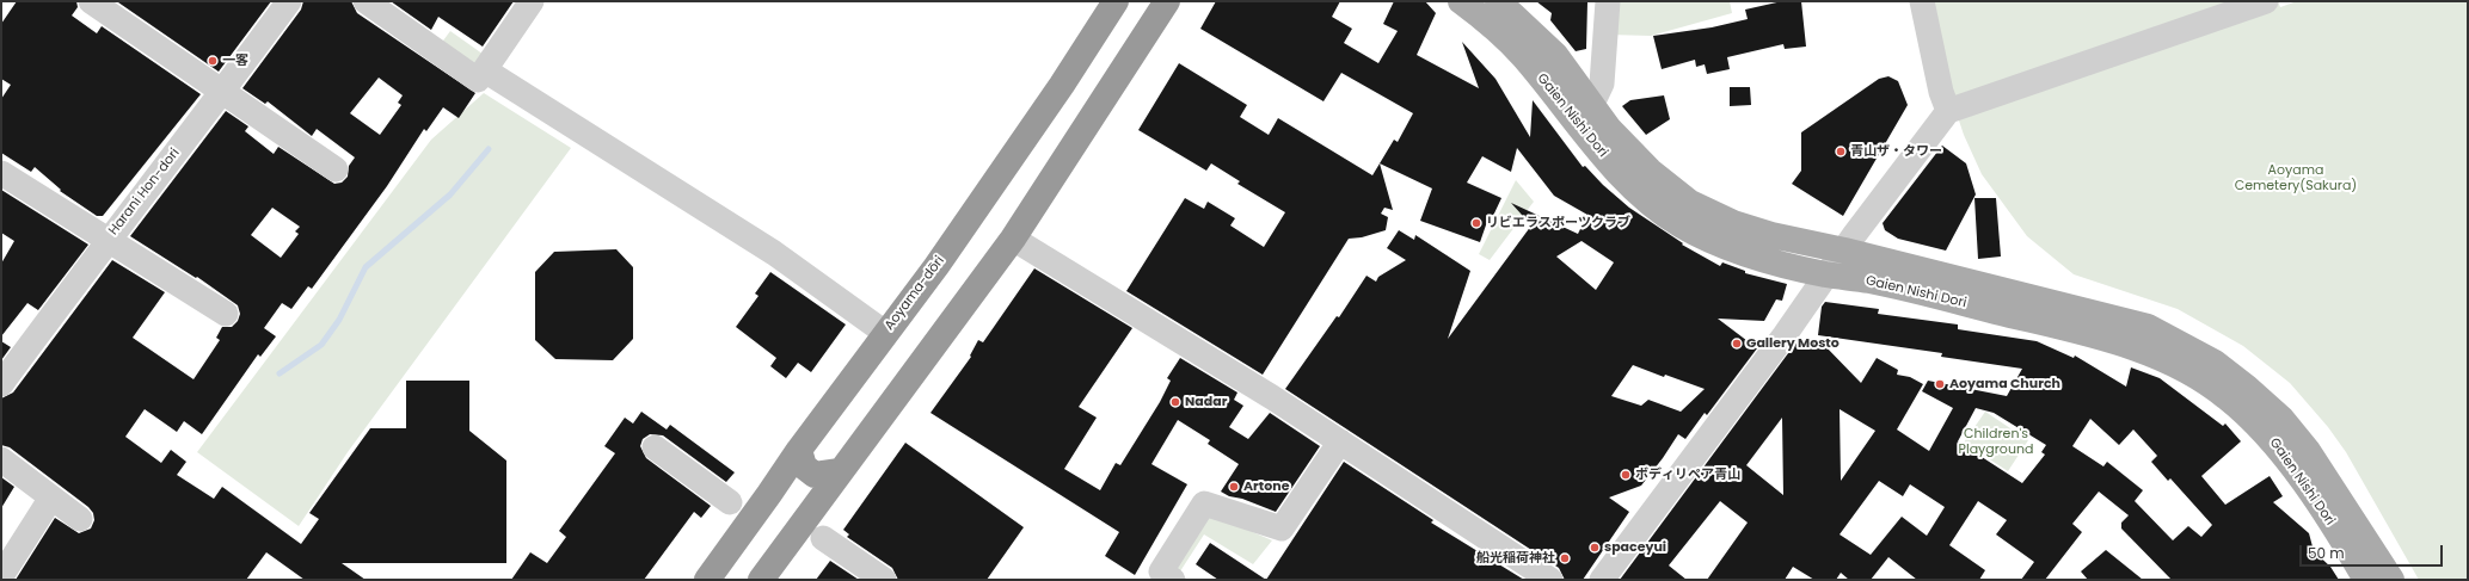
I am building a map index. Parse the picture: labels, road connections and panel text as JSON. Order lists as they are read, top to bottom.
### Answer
{
  "streets": {
    "highway": ["Aoyama-dōri"],
    "main road": ["Gaien Nishi Dori"],
    "street": ["Harani Hon-dori"]
  },
  "parks": ["Aoyama Cemetery(Sakura)", "Children's Playground"],
  "places": [
    "一客",
    "青山ザ・タワー",
    "リビエラスポーツクラブ",
    "Gallery Mosto",
    "Aoyama Church",
    "Nadar",
    "ボディリペア青山",
    "Artone",
    "spaceyui",
    "船光稲荷神社"
  ],
  "scale_bar": "50 m"
}
